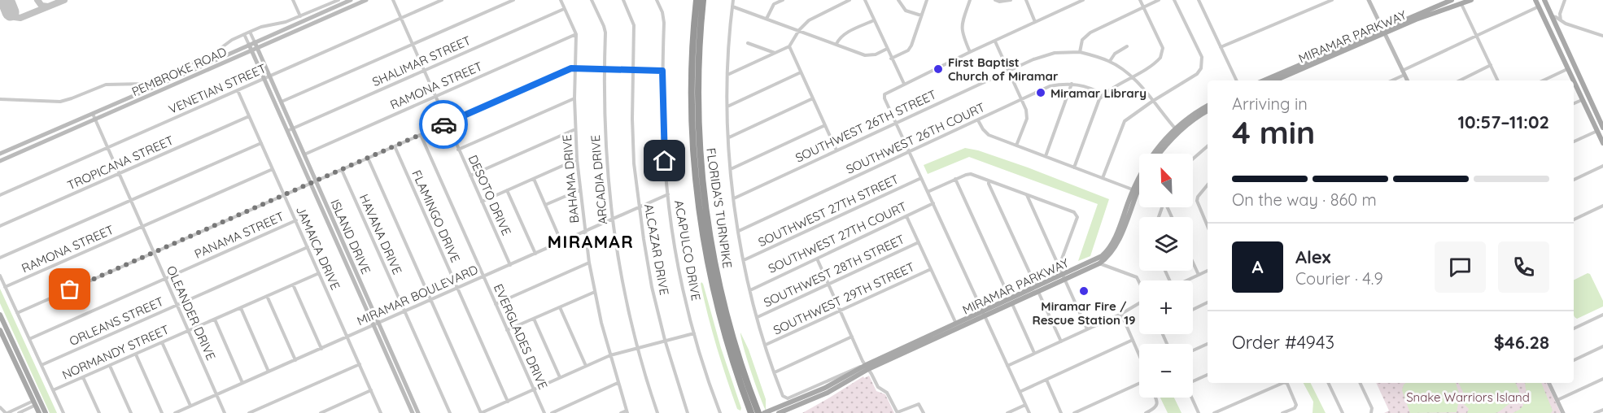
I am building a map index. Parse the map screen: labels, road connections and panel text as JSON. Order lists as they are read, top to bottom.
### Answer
{
  "streets": {
    "highway": ["FLORIDA'S TURNPIKE"],
    "main road": ["MIRAMAR PARKWAY", "PEMBROKE ROAD", "ISLAND DRIVE"],
    "street": [
      "SHALIMAR STREET",
      "RAMONA STREET",
      "VENETIAN STREET",
      "SOUTHWEST 26TH STREET",
      "SOUTHWEST 26TH COURT",
      "TROPICANA STREET",
      "BAHAMA DRIVE",
      "ARCADIA DRIVE",
      "DESOTO DRIVE",
      "SOUTHWEST 27TH STREET",
      "FLAMINGO DRIVE",
      "HAVANA DRIVE",
      "PANAMA STREET",
      "SOUTHWEST 27TH COURT",
      "JAMAICA DRIVE",
      "ALCAZAR DRIVE",
      "ACAPULCO DRIVE",
      "SOUTHWEST 28TH STREET",
      "MIRAMAR BOULEVARD",
      "SOUTHWEST 29TH STREET",
      "OLEANDER DRIVE",
      "ORLEANS STREET",
      "EVERGLADES DRIVE",
      "NORMANDY STREET"
    ]
  },
  "crossings": [
    ["MIRAMAR PARKWAY", "SOUTHWEST 26TH STREET"],
    ["SHALIMAR STREET", "BAHAMA DRIVE"],
    ["SHALIMAR STREET", "DESOTO DRIVE"],
    ["SHALIMAR STREET", "ISLAND DRIVE"],
    ["PEMBROKE ROAD", "ISLAND DRIVE"],
    ["PEMBROKE ROAD", "OLEANDER DRIVE"],
    ["RAMONA STREET", "BAHAMA DRIVE"],
    ["RAMONA STREET", "DESOTO DRIVE"],
    ["RAMONA STREET", "ISLAND DRIVE"],
    ["RAMONA STREET", "JAMAICA DRIVE"],
    ["RAMONA STREET", "OLEANDER DRIVE"],
    ["VENETIAN STREET", "DESOTO DRIVE"],
    ["VENETIAN STREET", "ISLAND DRIVE"],
    ["VENETIAN STREET", "JAMAICA DRIVE"],
    ["VENETIAN STREET", "OLEANDER DRIVE"],
    ["TROPICANA STREET", "JAMAICA DRIVE"],
    ["TROPICANA STREET", "OLEANDER DRIVE"],
    ["BAHAMA DRIVE", "MIRAMAR BOULEVARD"],
    ["ARCADIA DRIVE", "MIRAMAR BOULEVARD"],
    ["DESOTO DRIVE", "MIRAMAR BOULEVARD"],
    ["FLAMINGO DRIVE", "MIRAMAR BOULEVARD"],
    ["HAVANA DRIVE", "MIRAMAR BOULEVARD"],
    ["PANAMA STREET", "JAMAICA DRIVE"],
    ["PANAMA STREET", "OLEANDER DRIVE"],
    ["ISLAND DRIVE", "MIRAMAR BOULEVARD"],
    ["JAMAICA DRIVE", "MIRAMAR BOULEVARD"],
    ["JAMAICA DRIVE", "ORLEANS STREET"],
    ["JAMAICA DRIVE", "NORMANDY STREET"],
    ["ALCAZAR DRIVE", "MIRAMAR BOULEVARD"],
    ["ACAPULCO DRIVE", "MIRAMAR BOULEVARD"],
    ["MIRAMAR BOULEVARD", "OLEANDER DRIVE"],
    ["MIRAMAR BOULEVARD", "EVERGLADES DRIVE"],
    ["OLEANDER DRIVE", "ORLEANS STREET"],
    ["OLEANDER DRIVE", "NORMANDY STREET"]
  ],
  "districts": ["MIRAMAR"],
  "parks": ["Snake Warriors Island"],
  "places": ["First Baptist Church of Miramar", "Miramar Library", "Miramar Fire / Rescue Station 19"],
  "north": "top left",
  "page": {
    "heading": ["4 min", "Arriving in", "10:57–11:02"],
    "panel": [
      "Alex",
      "Courier · 4.9",
      "Order #4943",
      "$46.28"
    ],
    "map_buttons": ["+", "−"],
    "bar": "On the way · 860 m",
    "round": "A"
  }
}
